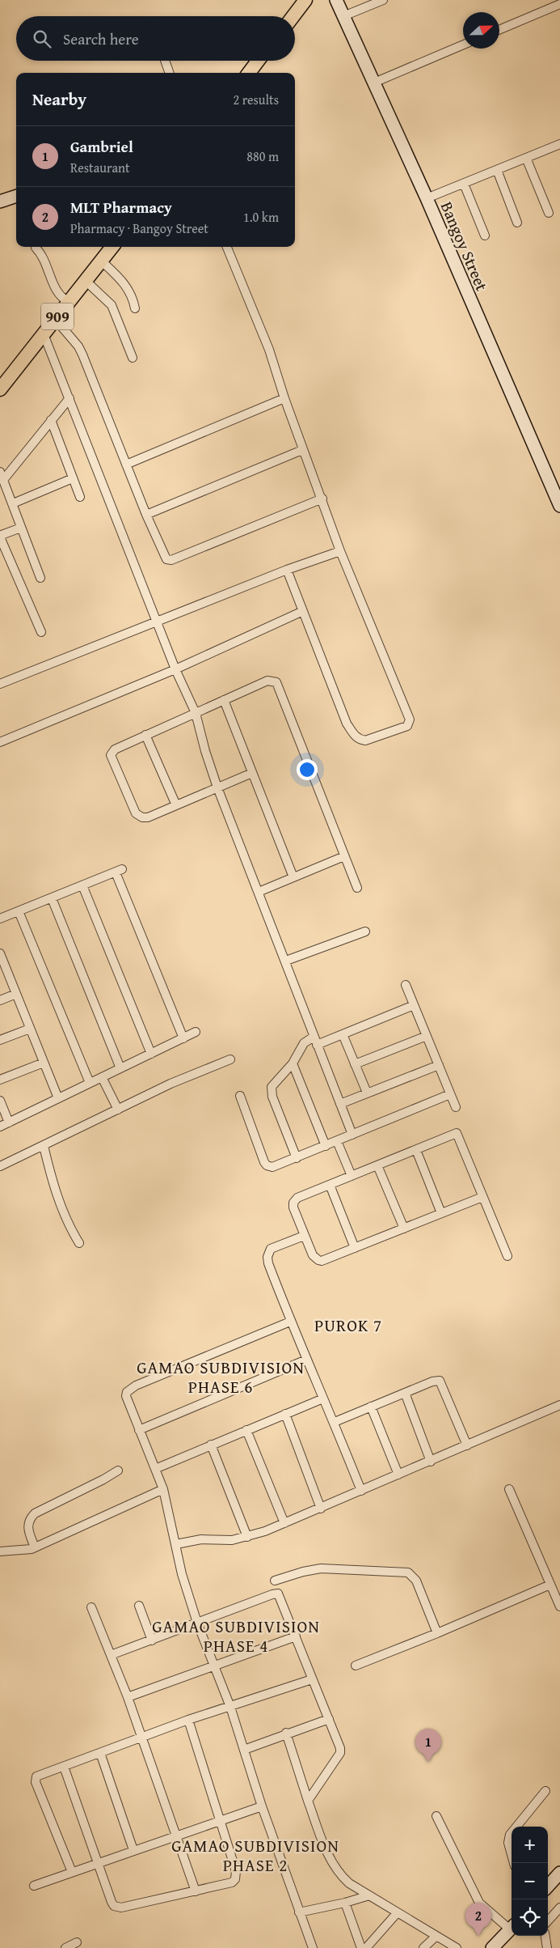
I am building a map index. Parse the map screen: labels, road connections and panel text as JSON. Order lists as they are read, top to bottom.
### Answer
{
  "streets": {
    "main road": ["Bangoy Street", "909"]
  },
  "districts": [
    "PUROK 7",
    "GAMAO SUBDIVISION PHASE 6",
    "GAMAO SUBDIVISION PHASE 4",
    "GAMAO SUBDIVISION PHASE 2"
  ],
  "north": "right",
  "page": {
    "search": "Search here",
    "heading": ["Nearby", "2 results"],
    "list": [
      {
        "mark": "1",
        "name": "Gambriel",
        "note": "Restaurant",
        "value": "880 m"
      },
      {
        "mark": "2",
        "name": "MLT Pharmacy",
        "note": "Pharmacy · Bangoy Street",
        "value": "1.0 km"
      }
    ],
    "pins": ["1", "2"],
    "map_buttons": ["+", "−"]
  }
}
